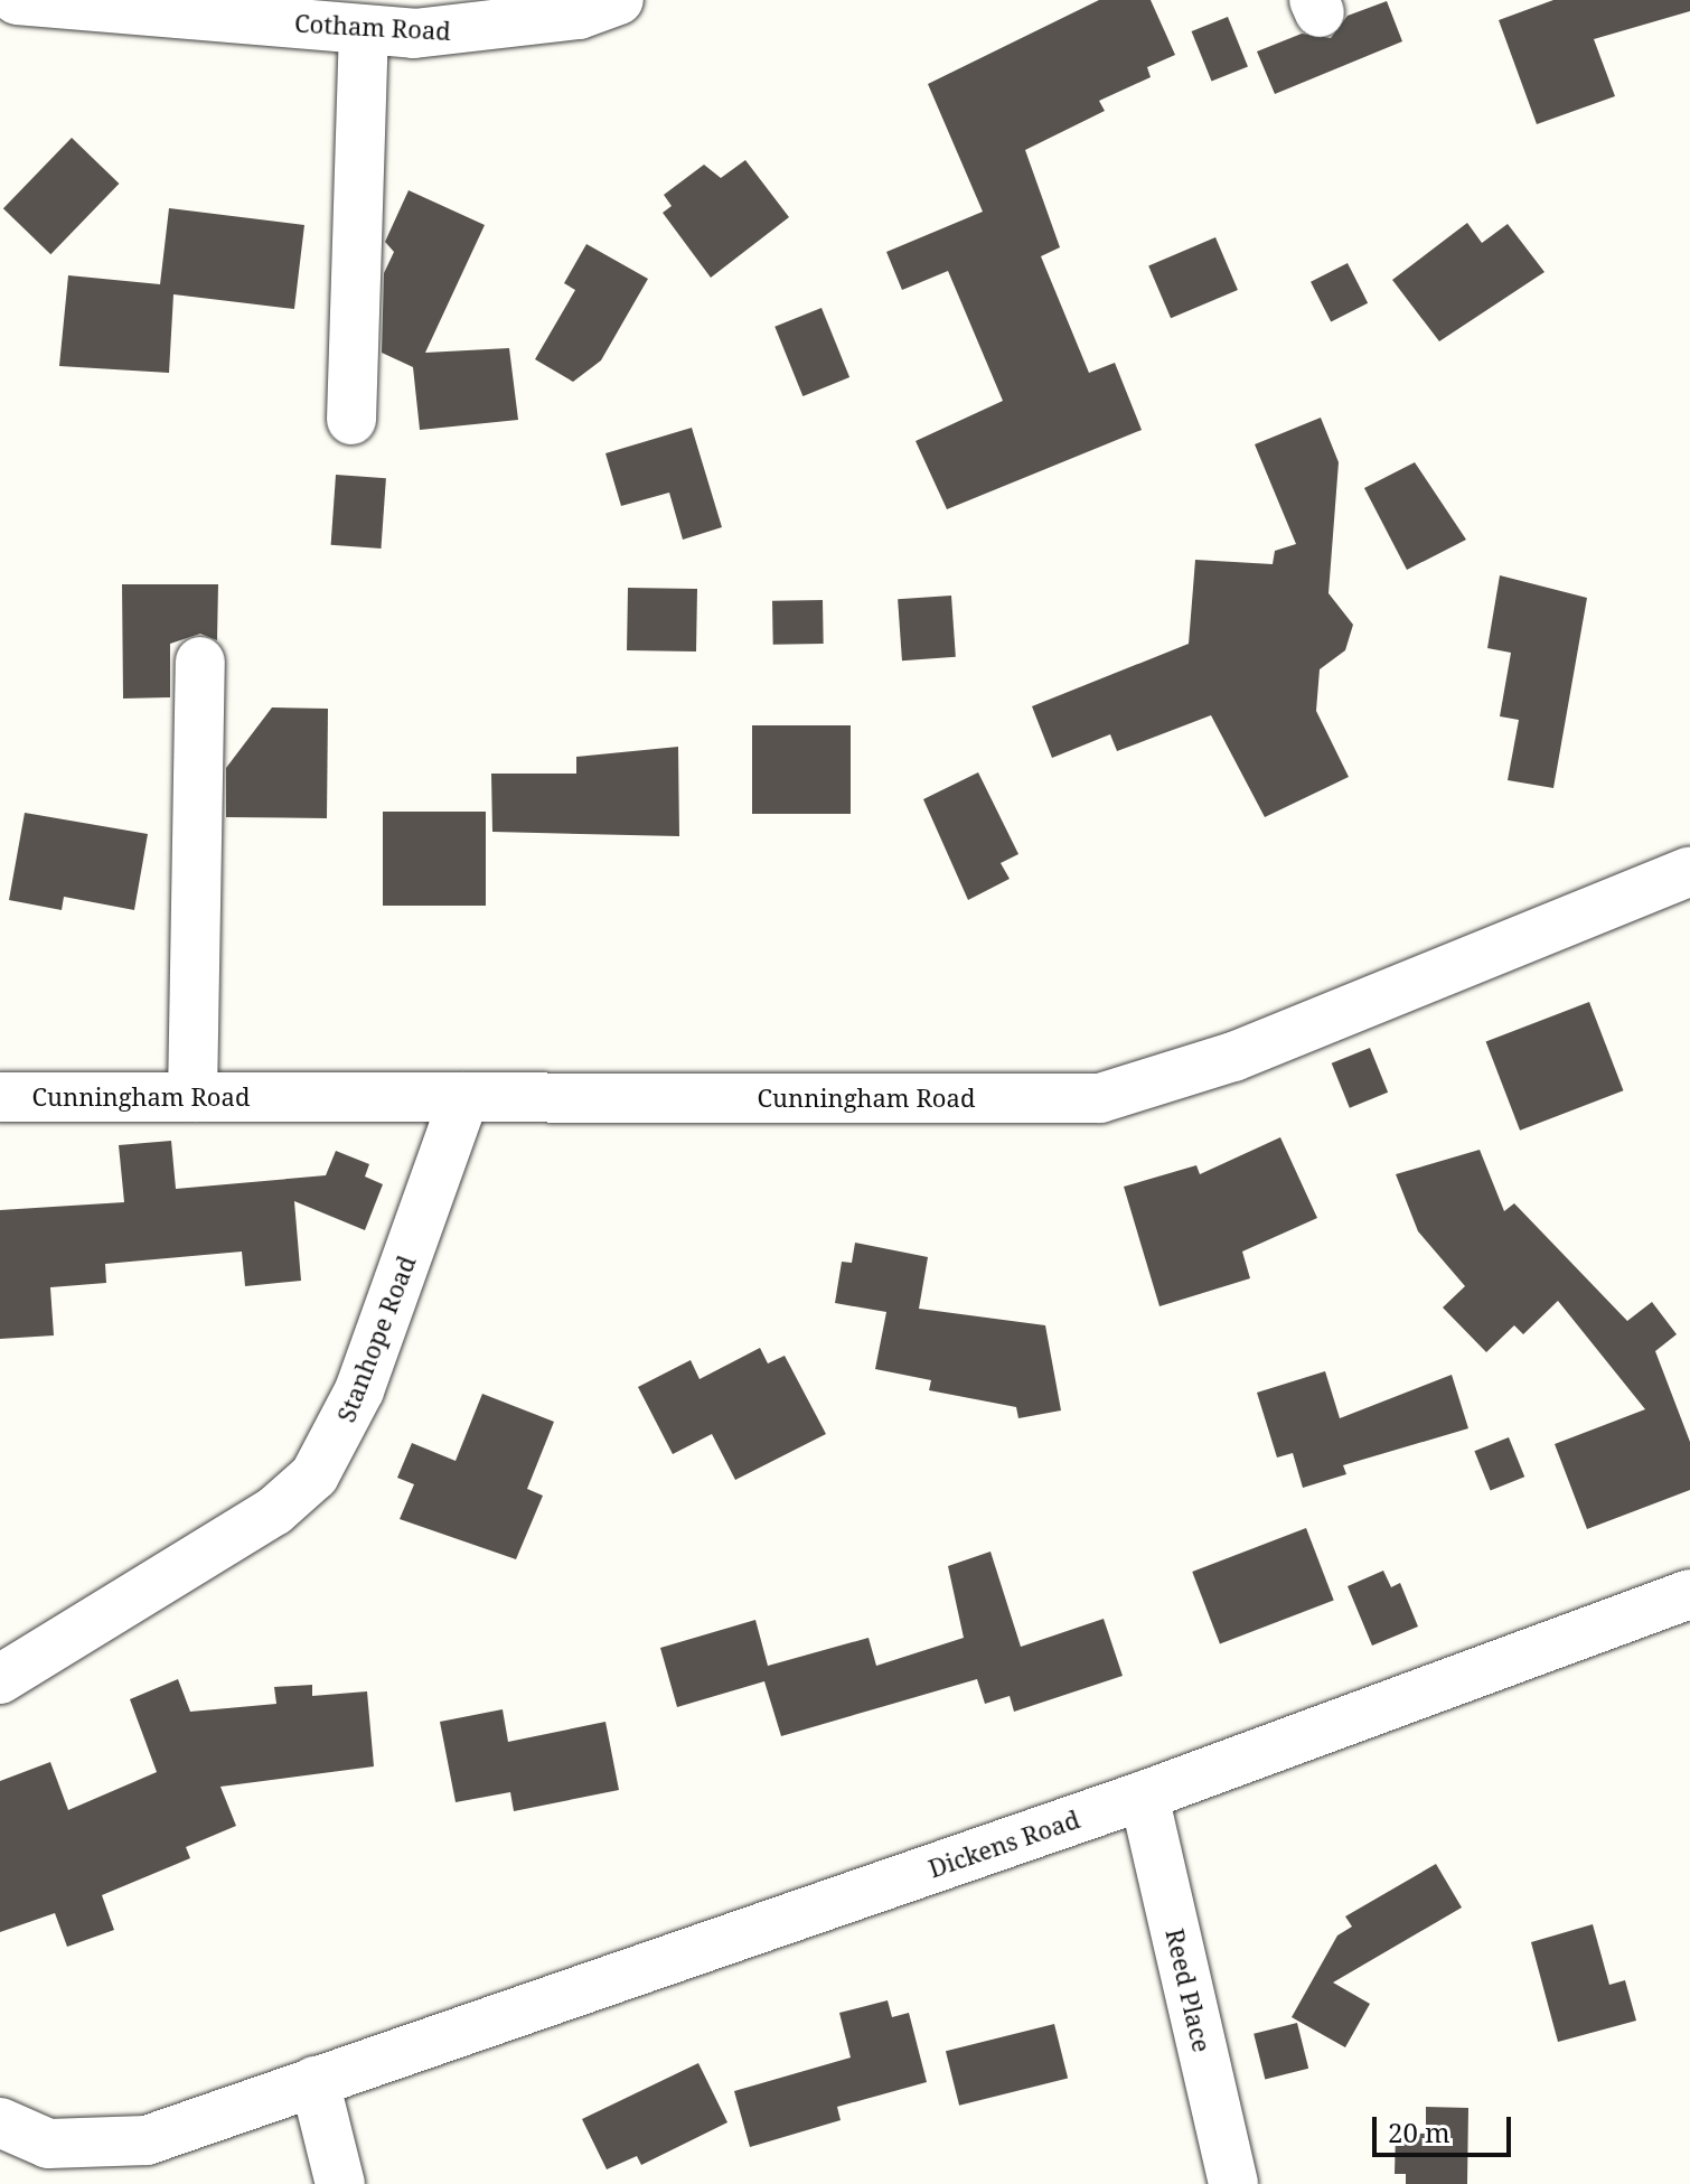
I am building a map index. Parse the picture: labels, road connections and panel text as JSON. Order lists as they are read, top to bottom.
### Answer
{
  "streets": {
    "street": [
      "Cotham Road",
      "Cunningham Road",
      "Stanhope Road",
      "Dickens Road",
      "Reed Place"
    ]
  },
  "crossings": [
    ["Cunningham Road", "Stanhope Road"],
    ["Dickens Road", "Reed Place"]
  ],
  "scale_bar": "20 m"
}
